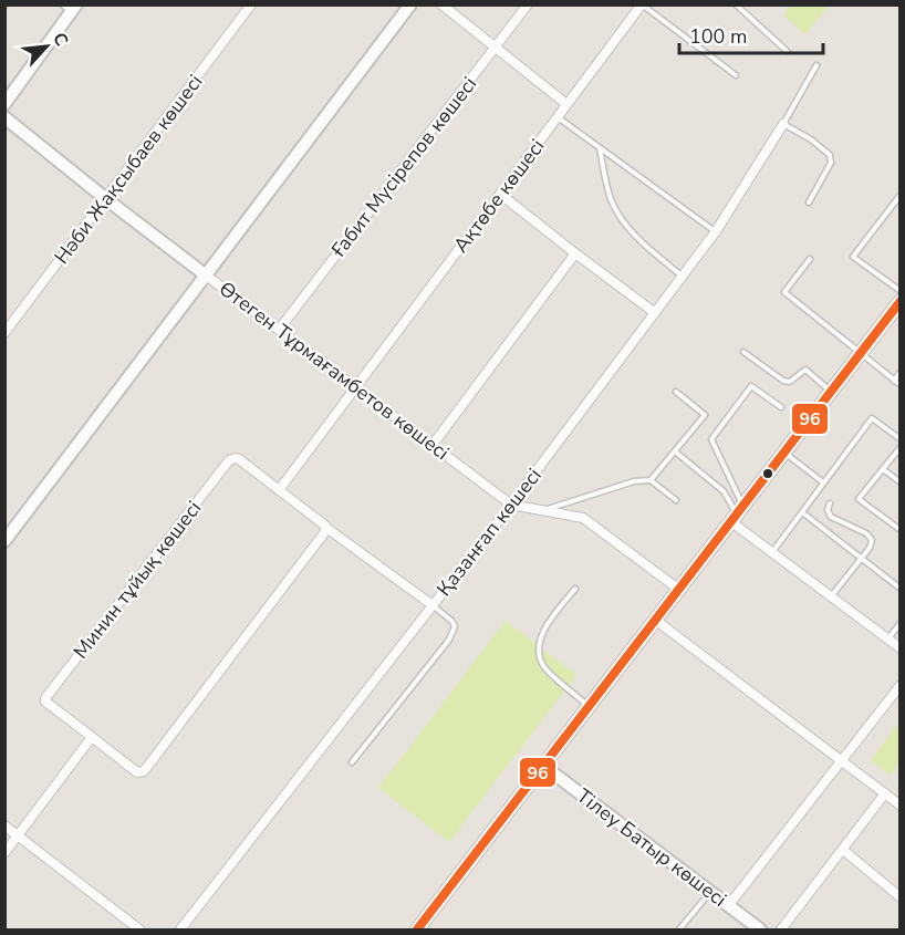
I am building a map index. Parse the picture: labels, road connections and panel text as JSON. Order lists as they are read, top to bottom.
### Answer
{
  "streets": {
    "street": [
      "Ғабит Мүсірепов көшесі",
      "Нәби Жақсыбаев көшесі",
      "Ақтөбе көшесі",
      "Өтеген Тұрмағамбетов көшесі",
      "Қазанғап көшесі",
      "Минин тұйық көшесі",
      "Тілеу Батыр көшесі"
    ]
  },
  "crossings": [
    ["Ғабит Мүсірепов көшесі", "Өтеген Тұрмағамбетов көшесі"],
    ["Нәби Жақсыбаев көшесі", "Өтеген Тұрмағамбетов көшесі"],
    ["Ақтөбе көшесі", "Өтеген Тұрмағамбетов көшесі"],
    ["Өтеген Тұрмағамбетов көшесі", "Қазанғап көшесі"],
    ["Қазанғап көшесі", "Минин тұйық көшесі"]
  ],
  "lines": ["transit line 96"],
  "scale_bar": "100 m",
  "north": "top right"
}
